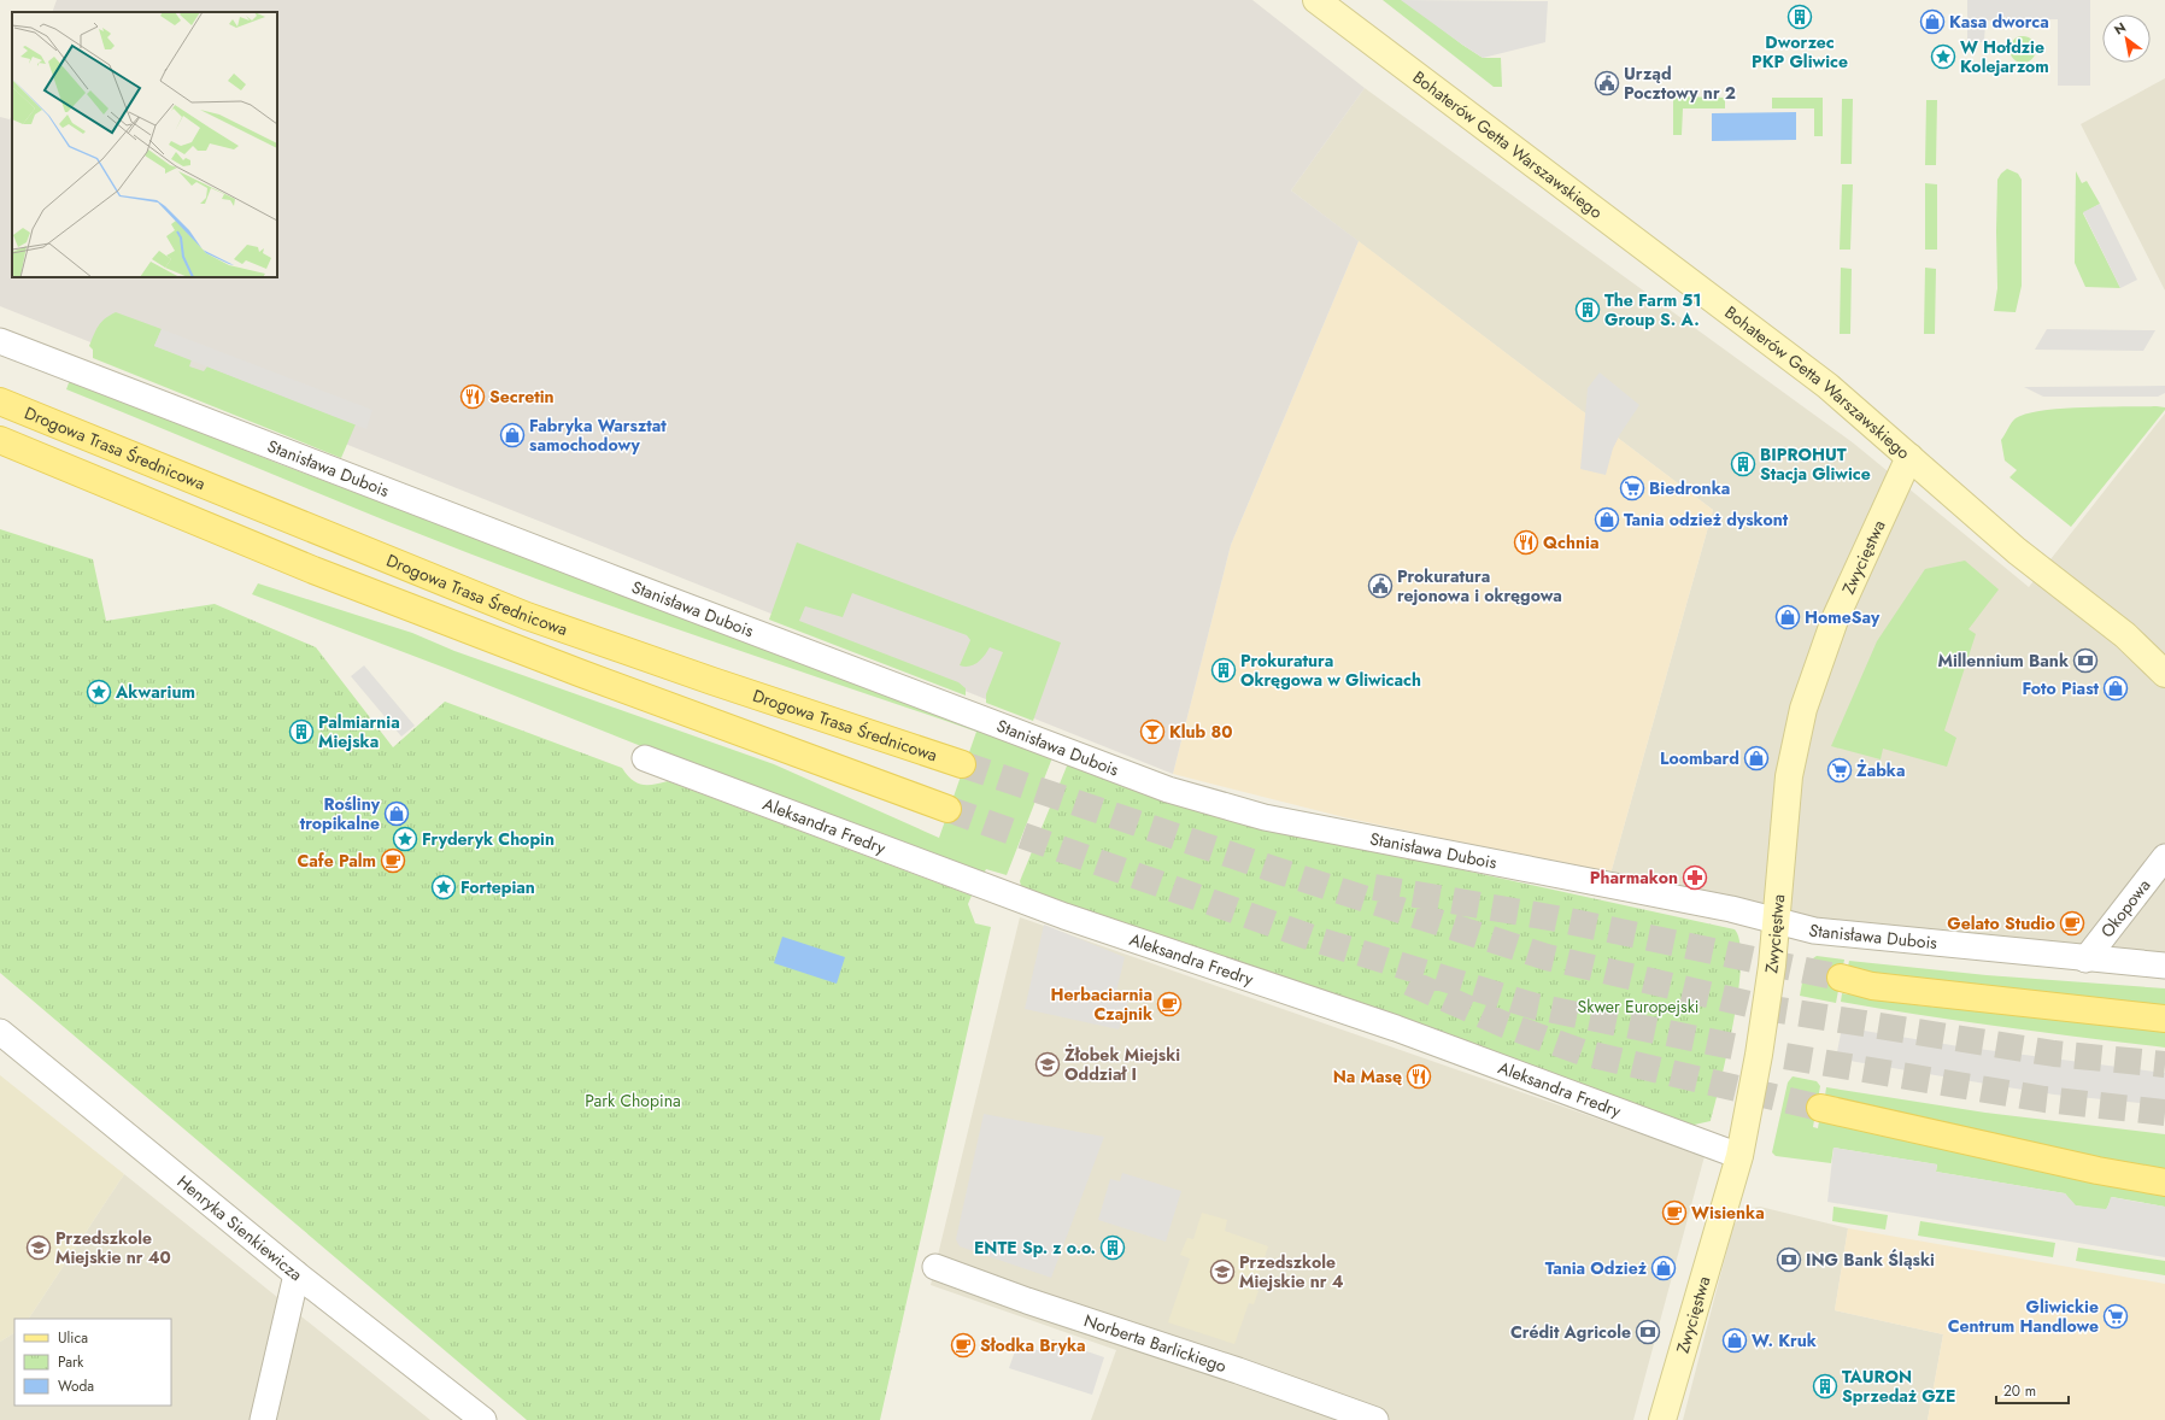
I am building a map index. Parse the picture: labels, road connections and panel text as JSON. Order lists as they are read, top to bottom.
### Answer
{
  "streets": {
    "main road": ["Bohaterów Getta Warszawskiego", "Drogowa Trasa Średnicowa", "Zwycięstwa"],
    "street": [
      "Stanisława Dubois",
      "Aleksandra Fredry",
      "Okopowa",
      "Henryka Sienkiewicza",
      "Norberta Barlickiego"
    ]
  },
  "crossings": [
    ["Bohaterów Getta Warszawskiego", "Zwycięstwa"],
    ["Stanisława Dubois", "Zwycięstwa"],
    ["Stanisława Dubois", "Okopowa"],
    ["Zwycięstwa", "Aleksandra Fredry"]
  ],
  "parks": ["Skwer Europejski", "Park Chopina"],
  "places": {
    "building": [
      "Dworzec PKP Gliwice",
      "The Farm 51 Group S. A.",
      "BIPROHUT Stacja Gliwice",
      "Prokuratura Okręgowa w Gliwicach",
      "Palmiarnia Miejska",
      "ENTE Sp. z o.o.",
      "TAURON Sprzedaż GZE"
    ],
    "shop": [
      "Kasa dworca",
      "Fabryka Warsztat samochodowy",
      "Tania odzież dyskont",
      "HomeSay",
      "Foto Piast",
      "Loombard",
      "Rośliny tropikalne",
      "Tania Odzież",
      "W. Kruk"
    ],
    "place": [
      "W Hołdzie Kolejarzom",
      "Akwarium",
      "Fryderyk Chopin",
      "Fortepian"
    ],
    "public building": ["Urząd Pocztowy nr 2", "Prokuratura rejonowa i okręgowa"],
    "restaurant": ["Secretin", "Qchnia", "Na Masę"],
    "supermarket": ["Biedronka", "Żabka", "Gliwickie Centrum Handlowe"],
    "bank": ["Millennium Bank", "ING Bank Śląski", "Crédit Agricole"],
    "bar": ["Klub 80"],
    "cafe": [
      "Cafe Palm",
      "Gelato Studio",
      "Herbaciarnia Czajnik",
      "Wisienka",
      "Słodka Bryka"
    ],
    "pharmacy": ["Pharmakon"],
    "school or university": ["Żłobek Miejski Oddział I", "Przedszkole Miejskie nr 40", "Przedszkole Miejskie nr 4"]
  },
  "legend": ["Ulica", "Park", "Woda"],
  "scale_bar": "20 m",
  "north": "top left"
}
